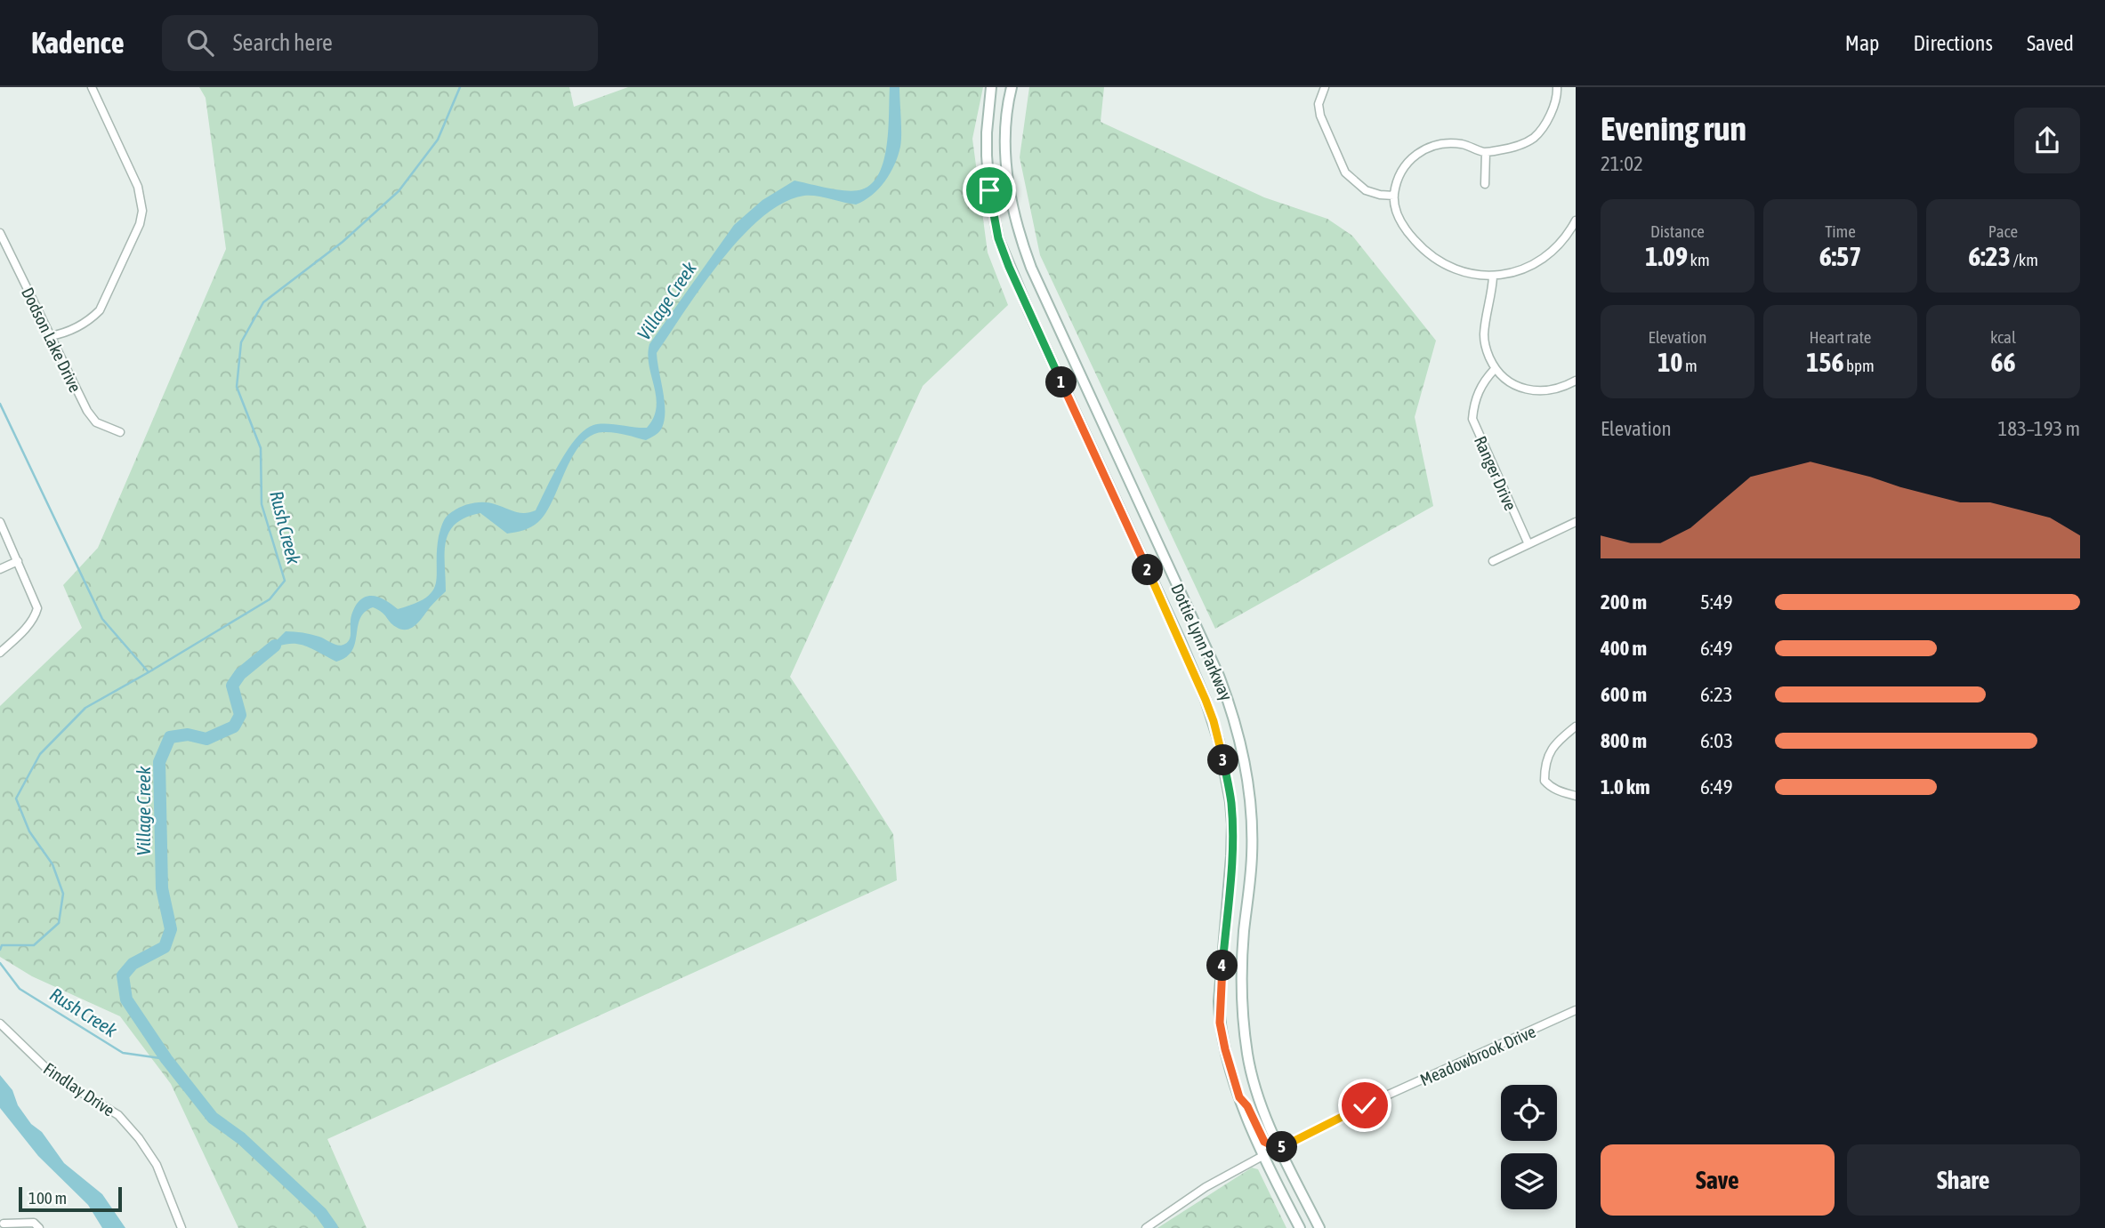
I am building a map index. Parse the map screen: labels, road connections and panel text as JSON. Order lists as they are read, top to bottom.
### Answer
{
  "streets": {
    "main road": ["Dottie Lynn Parkway"],
    "street": [
      "Dodson Lake Drive",
      "Ranger Drive",
      "Meadowbrook Drive",
      "Findlay Drive"
    ]
  },
  "crossings": [
    ["Dottie Lynn Parkway", "Meadowbrook Drive"]
  ],
  "water": ["Village Creek", "Rush Creek"],
  "scale_bar": "100 m",
  "page": {
    "header": "Kadence",
    "search": "Search here",
    "nav": ["Map", "Directions", "Saved"],
    "heading": ["Evening run", "21:02"],
    "stats": [
      ["Distance", "1.09 km"],
      ["Time", "6:57"],
      ["Pace", "6:23 /km"],
      ["Elevation", "10 m"],
      ["Heart rate", "156 bpm"],
      ["kcal", "66"]
    ],
    "pins": [
      "1",
      "2",
      "3",
      "4",
      "5"
    ],
    "chart": ["Elevation", "183–193 m"],
    "list": [
      {
        "name": "200 m",
        "note": "5:49"
      },
      {
        "name": "400 m",
        "note": "6:49"
      },
      {
        "name": "600 m",
        "note": "6:23"
      },
      {
        "name": "800 m",
        "note": "6:03"
      },
      {
        "name": "1.0 km",
        "note": "6:49"
      }
    ],
    "buttons": ["Save", "Share"],
    "scale": "100 m"
  }
}
